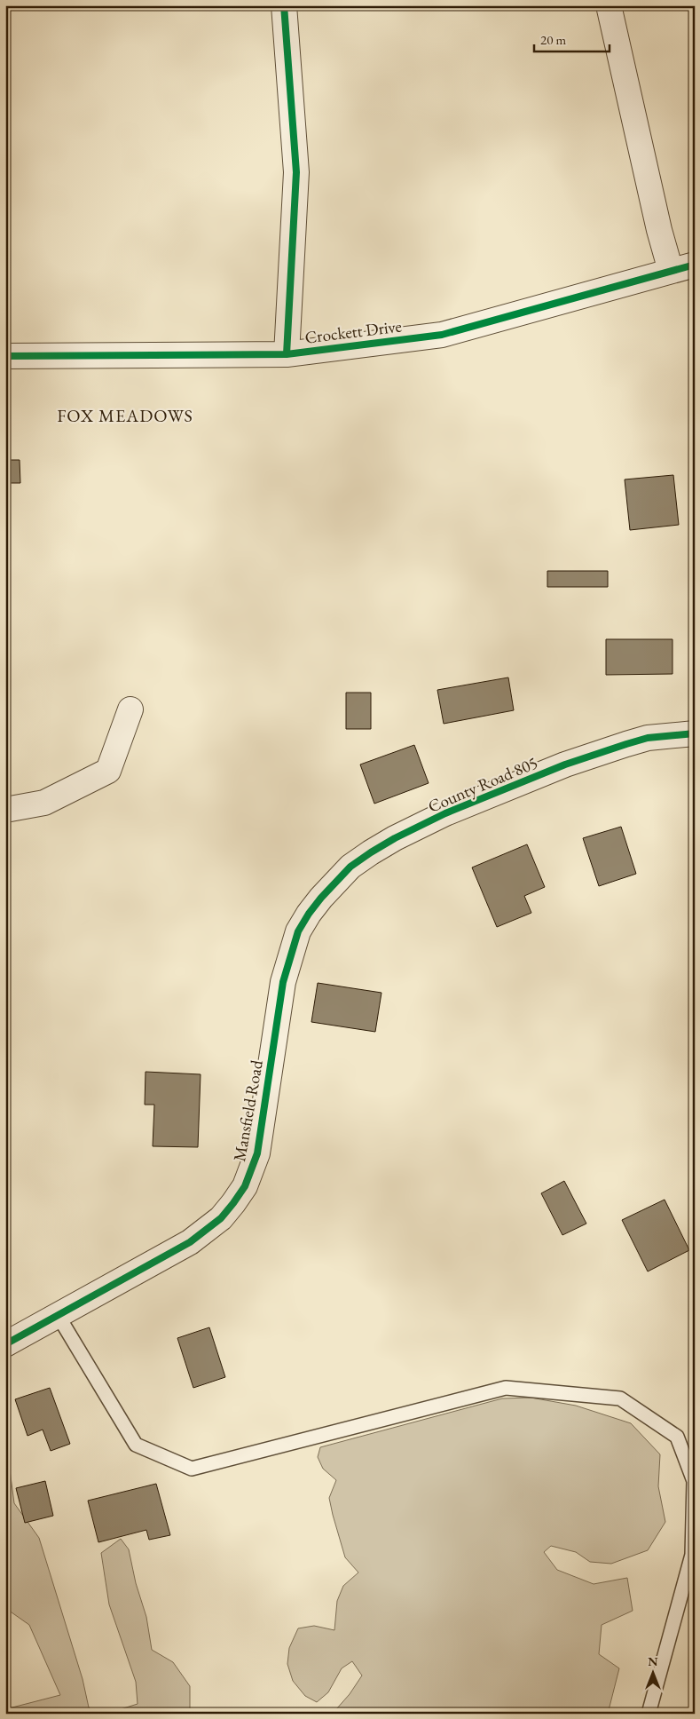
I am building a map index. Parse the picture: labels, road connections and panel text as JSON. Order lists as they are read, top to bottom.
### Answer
{
  "streets": {
    "street": ["Crockett Drive", "County Road 805", "Mansfield Road"]
  },
  "crossings": [
    ["County Road 805", "Mansfield Road"]
  ],
  "districts": ["FOX MEADOWS"],
  "scale_bar": "20 m",
  "north": "top"
}
